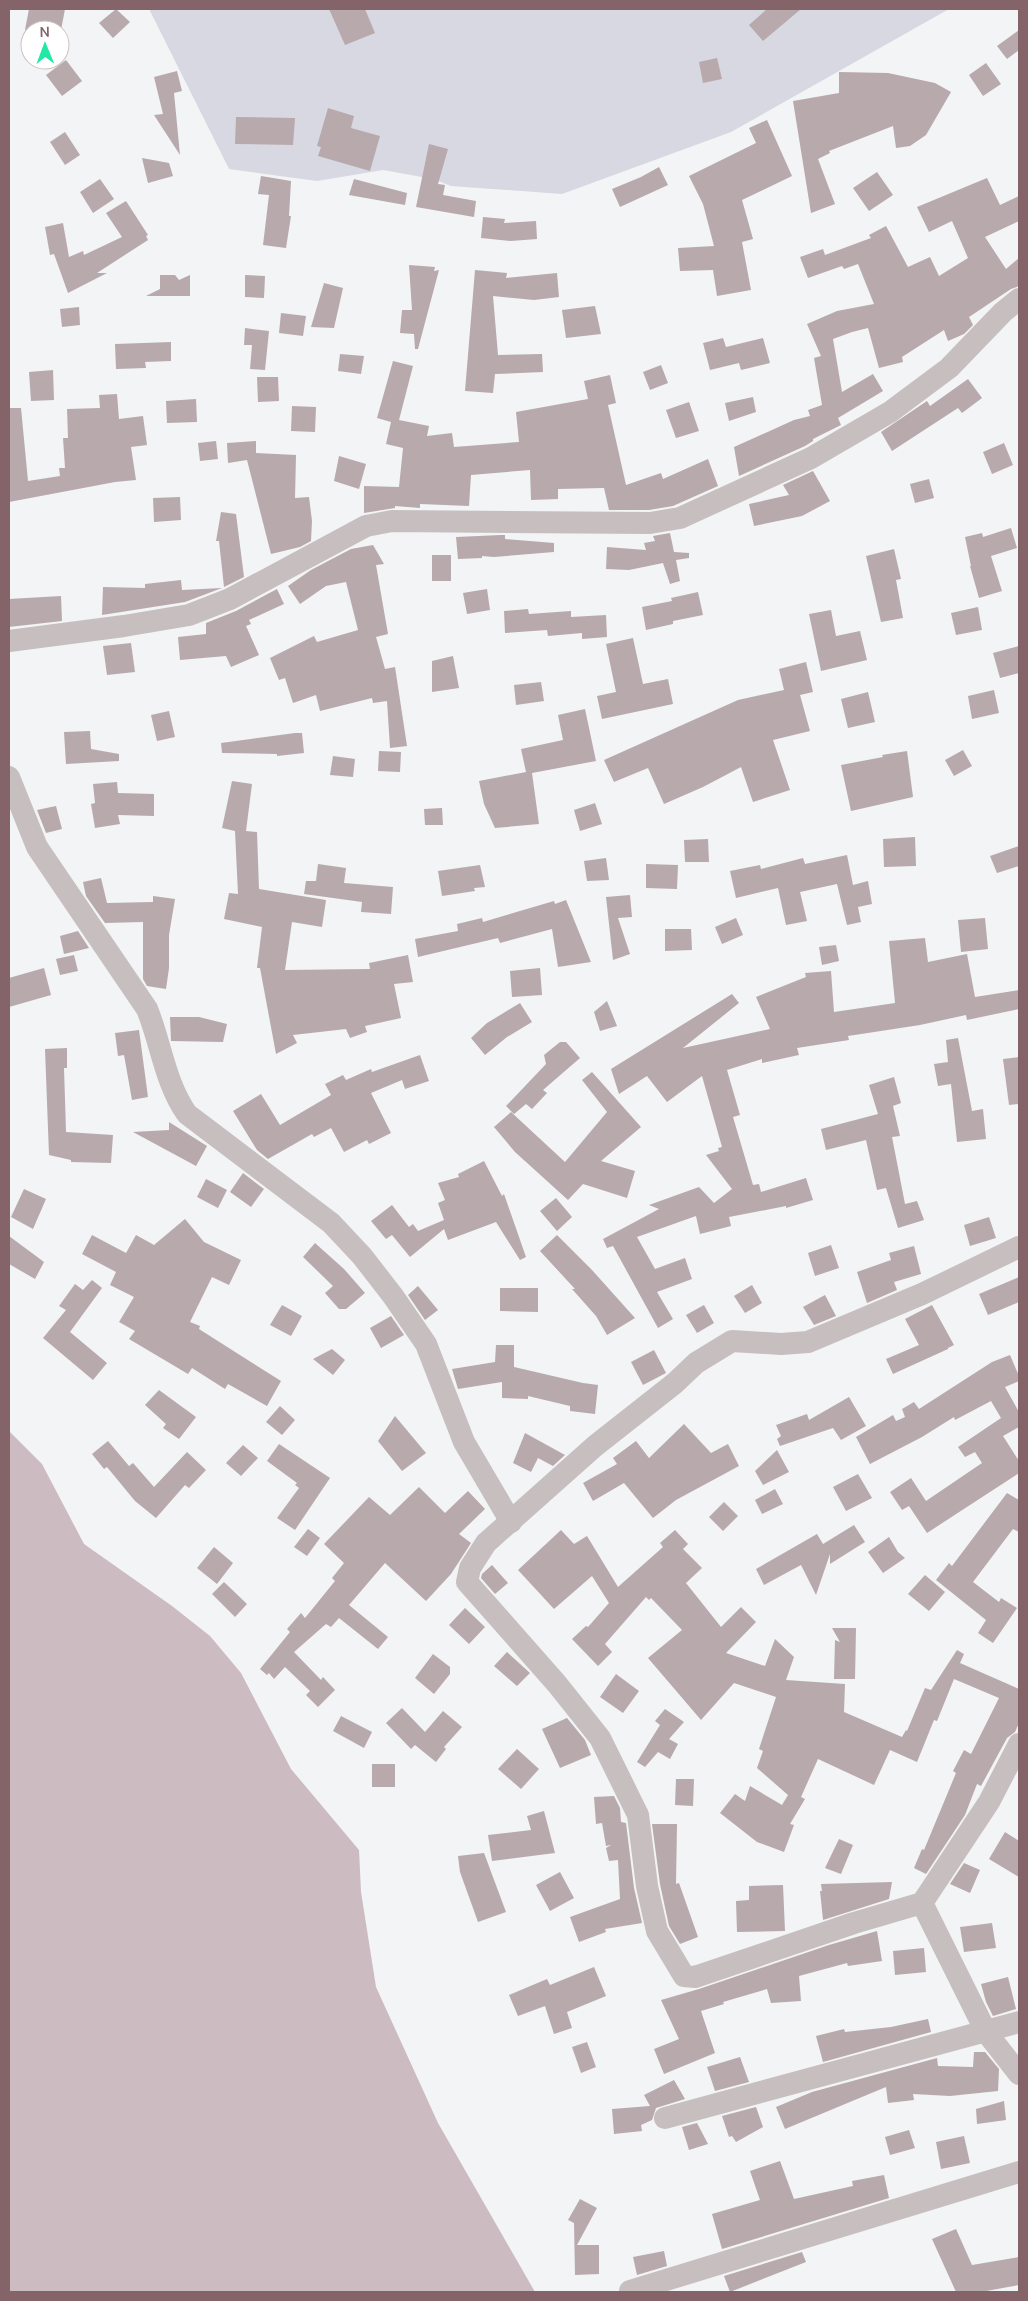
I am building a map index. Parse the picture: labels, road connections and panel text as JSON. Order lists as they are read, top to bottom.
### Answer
{
  "north": "top"
}
